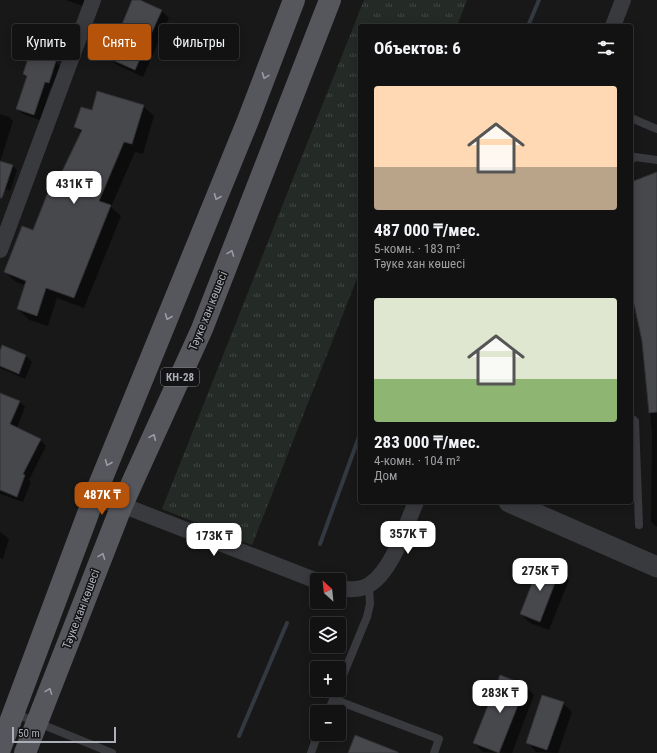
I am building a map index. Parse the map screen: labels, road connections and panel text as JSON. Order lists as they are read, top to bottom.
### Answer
{
  "streets": {
    "main road": ["Тәуке хан көшесі", "КН-28"]
  },
  "scale_bar": "50 m",
  "north": "top left",
  "page": {
    "chip": ["Купить", "Снять", "Фильтры"],
    "heading": "Объектов: 6",
    "list": [
      {
        "name": "487 000 ₸/мес.",
        "note": "5-комн. · 183 m² · Тәуке хан көшесі"
      },
      {
        "name": "283 000 ₸/мес.",
        "note": "4-комн. · 104 m² · Дом"
      }
    ],
    "price": [
      "431K ₸",
      "487K ₸",
      "357K ₸",
      "173K ₸",
      "275K ₸",
      "283K ₸"
    ],
    "map_buttons": ["+", "−"],
    "scale": "50 m"
  }
}
